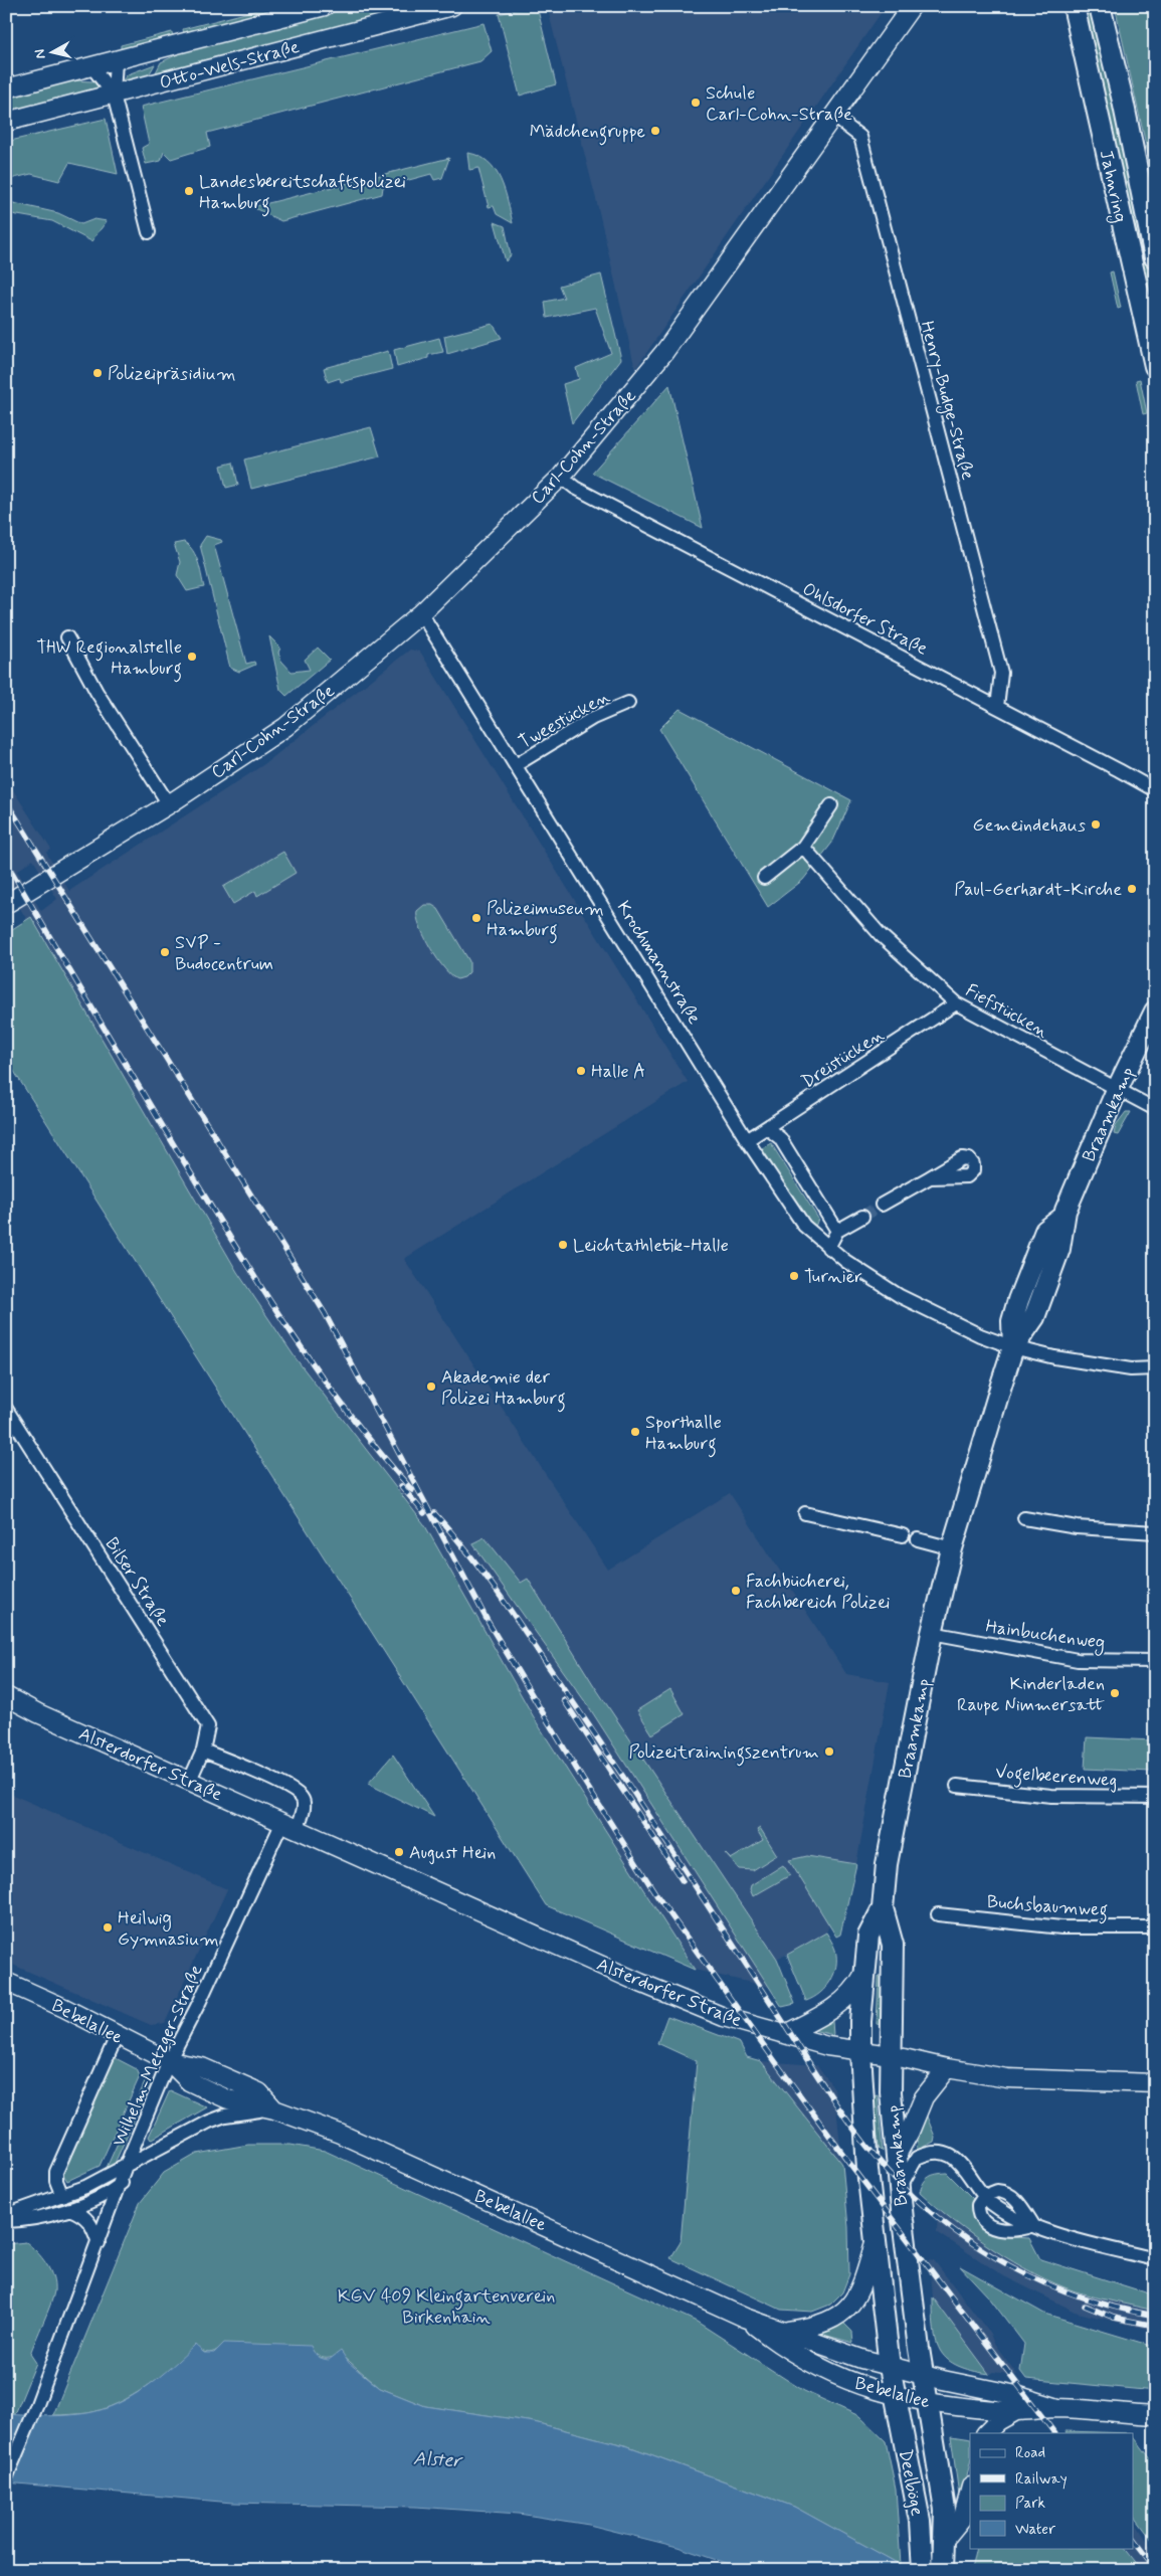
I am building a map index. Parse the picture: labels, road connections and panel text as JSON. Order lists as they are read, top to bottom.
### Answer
{
  "streets": {
    "main road": ["Jahnring", "Braamkamp", "Deelböge"],
    "street": [
      "Otto-Wels-Straße",
      "Henry-Budge-Straße",
      "Carl-Cohn-Straße",
      "Ohlsdorfer Straße",
      "Tweestücken",
      "Krochmannstraße",
      "Fiefstücken",
      "Dreistücken",
      "Bilser Straße",
      "Hainbuchenweg",
      "Alsterdorfer Straße",
      "Vogelbeerenweg",
      "Buchsbaumweg",
      "Bebelallee",
      "Wilhelm-Metzger-Straße"
    ]
  },
  "crossings": [
    ["Henry-Budge-Straße", "Carl-Cohn-Straße"],
    ["Henry-Budge-Straße", "Ohlsdorfer Straße"],
    ["Carl-Cohn-Straße", "Ohlsdorfer Straße"],
    ["Carl-Cohn-Straße", "Krochmannstraße"],
    ["Tweestücken", "Krochmannstraße"],
    ["Krochmannstraße", "Dreistücken"],
    ["Krochmannstraße", "Braamkamp"],
    ["Fiefstücken", "Dreistücken"],
    ["Fiefstücken", "Braamkamp"],
    ["Braamkamp", "Hainbuchenweg"],
    ["Braamkamp", "Alsterdorfer Straße"],
    ["Braamkamp", "Bebelallee"],
    ["Braamkamp", "Deelböge"],
    ["Bilser Straße", "Alsterdorfer Straße"],
    ["Alsterdorfer Straße", "Wilhelm-Metzger-Straße"],
    ["Bebelallee", "Wilhelm-Metzger-Straße"],
    ["Bebelallee", "Deelböge"]
  ],
  "water": ["Alster"],
  "parks": ["KGV 409 Kleingartenverein Birkenhain"],
  "places": [
    "Schule Carl-Cohn-Straße",
    "Mädchengruppe",
    "Landesbereitschaftspolizei Hamburg",
    "Polizeipräsidium",
    "THW Regionalstelle Hamburg",
    "Gemeindehaus",
    "Paul-Gerhardt-Kirche",
    "Polizeimuseum Hamburg",
    "SVP - Budocentrum",
    "Halle A",
    "Leichtathletik-Halle",
    "Turnier",
    "Akademie der Polizei Hamburg",
    "Sporthalle Hamburg",
    "Fachbücherei, Fachbereich Polizei",
    "Kinderladen Raupe Nimmersatt",
    "Polizeitrainingszentrum",
    "August Hein",
    "Heilwig Gymnasium"
  ],
  "legend": [
    "Road",
    "Railway",
    "Park",
    "Water"
  ],
  "north": "left"
}
